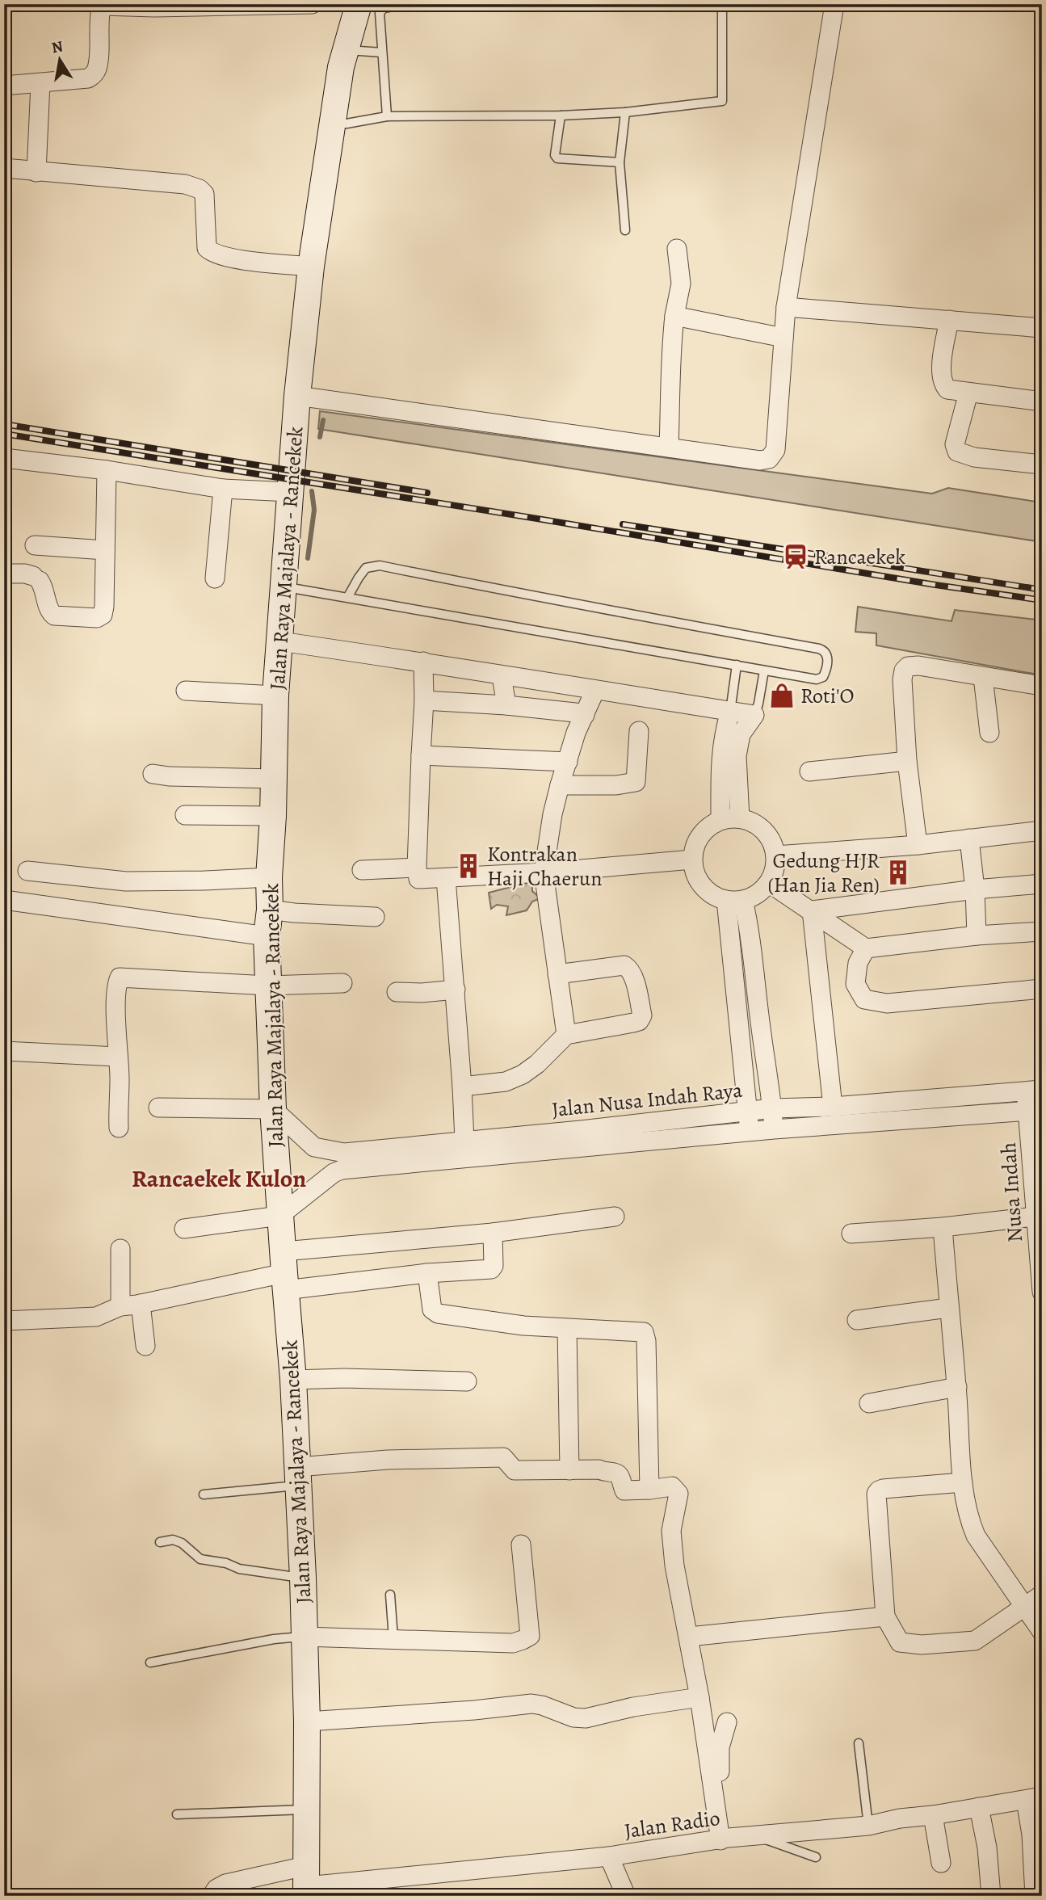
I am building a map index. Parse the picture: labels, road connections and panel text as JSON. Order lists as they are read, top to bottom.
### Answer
{
  "streets": {
    "main road": ["Jalan Raya Majalaya - Rancekek"],
    "street": ["Jalan Nusa Indah Raya", "Nusa Indah", "Jalan Radio"]
  },
  "crossings": [
    ["Jalan Raya Majalaya - Rancekek", "Jalan Nusa Indah Raya"],
    ["Jalan Raya Majalaya - Rancekek", "Jalan Radio"],
    ["Jalan Nusa Indah Raya", "Nusa Indah"]
  ],
  "districts": ["Rancaekek Kulon"],
  "places": {
    "station": ["Rancaekek"],
    "shop": ["Roti'O"],
    "building": ["Kontrakan Haji Chaerun", "Gedung HJR (Han Jia Ren)"]
  },
  "north": "top"
}
